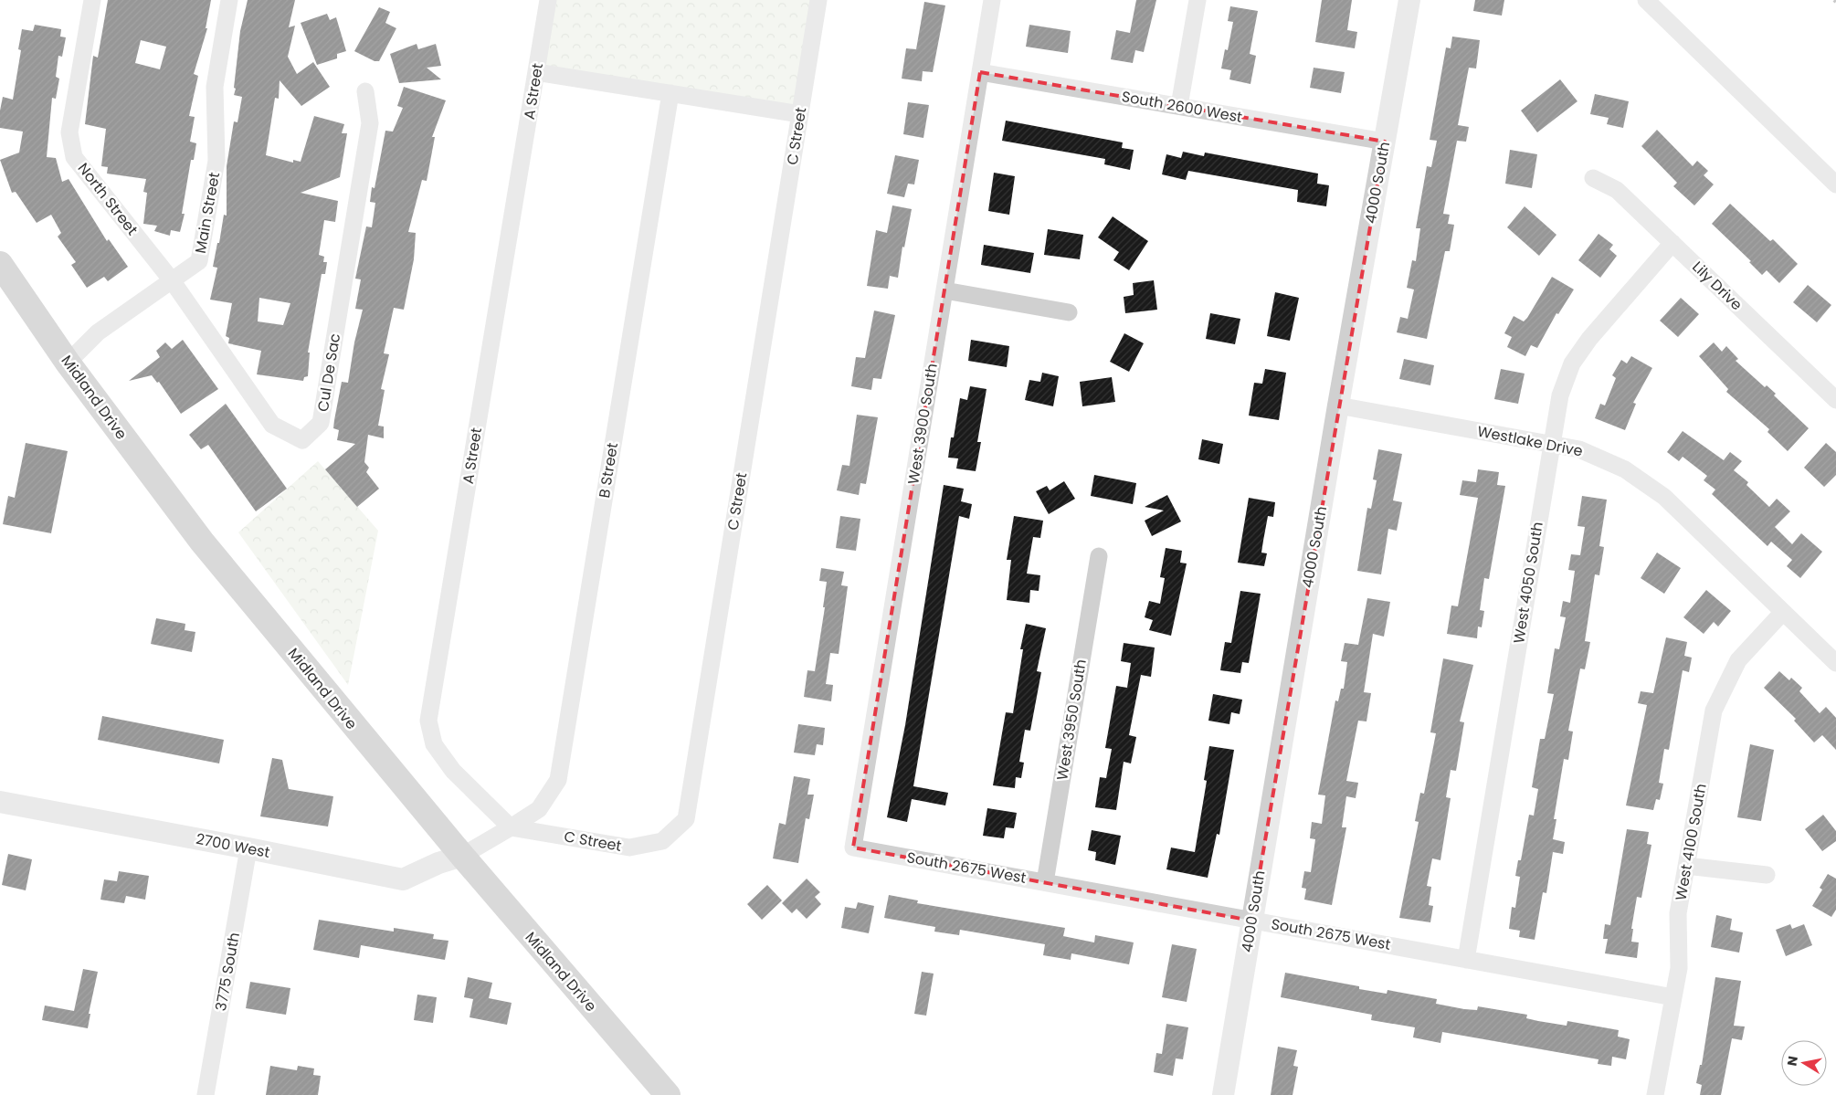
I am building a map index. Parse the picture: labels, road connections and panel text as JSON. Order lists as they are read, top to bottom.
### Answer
{
  "streets": {
    "main road": ["Midland Drive"],
    "street": [
      "A Street",
      "South 2600 West",
      "C Street",
      "4000 South",
      "North Street",
      "Main Street",
      "Lily Drive",
      "Cul De Sac",
      "West 3900 South",
      "Westlake Drive",
      "B Street",
      "West 4050 South",
      "West 3950 South",
      "West 4100 South",
      "2700 West",
      "South 2675 West",
      "3775 South"
    ]
  },
  "crossings": [
    ["A Street", "C Street"],
    ["A Street", "B Street"],
    ["South 2600 West", "4000 South"],
    ["South 2600 West", "West 3900 South"],
    ["C Street", "B Street"],
    ["4000 South", "Westlake Drive"],
    ["4000 South", "South 2675 West"],
    ["North Street", "Main Street"],
    ["North Street", "Cul De Sac"],
    ["Main Street", "Cul De Sac"],
    ["Main Street", "Midland Drive"],
    ["Lily Drive", "West 4050 South"],
    ["Midland Drive", "2700 West"],
    ["West 3900 South", "South 2675 West"],
    ["Westlake Drive", "West 4050 South"],
    ["Westlake Drive", "West 4100 South"],
    ["West 4050 South", "South 2675 West"],
    ["West 3950 South", "South 2675 West"],
    ["West 4100 South", "South 2675 West"],
    ["2700 West", "3775 South"]
  ],
  "north": "left"
}
